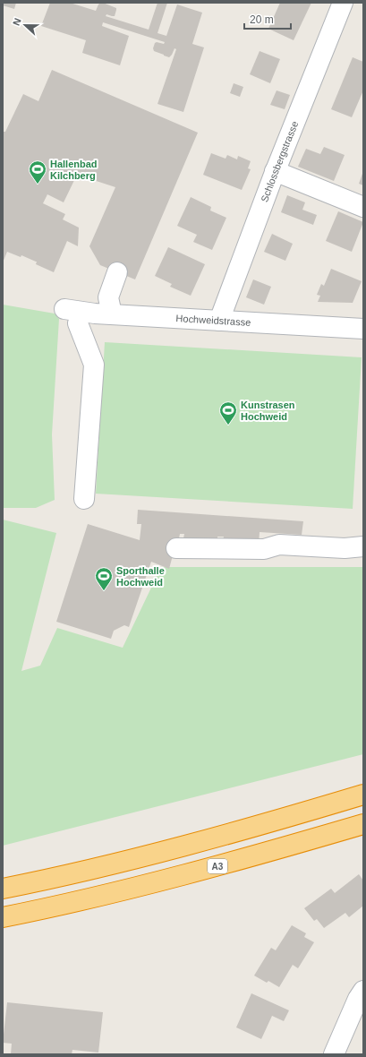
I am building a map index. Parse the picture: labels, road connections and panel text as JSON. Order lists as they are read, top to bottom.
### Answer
{
  "streets": {
    "highway": ["A3"],
    "street": ["Schlossbergstrasse", "Hochweidstrasse"]
  },
  "crossings": [
    ["Schlossbergstrasse", "Hochweidstrasse"]
  ],
  "places": {
    "sports": ["Hallenbad Kilchberg", "Kunstrasen Hochweid", "Sporthalle Hochweid"]
  },
  "scale_bar": "20 m",
  "north": "left"
}
